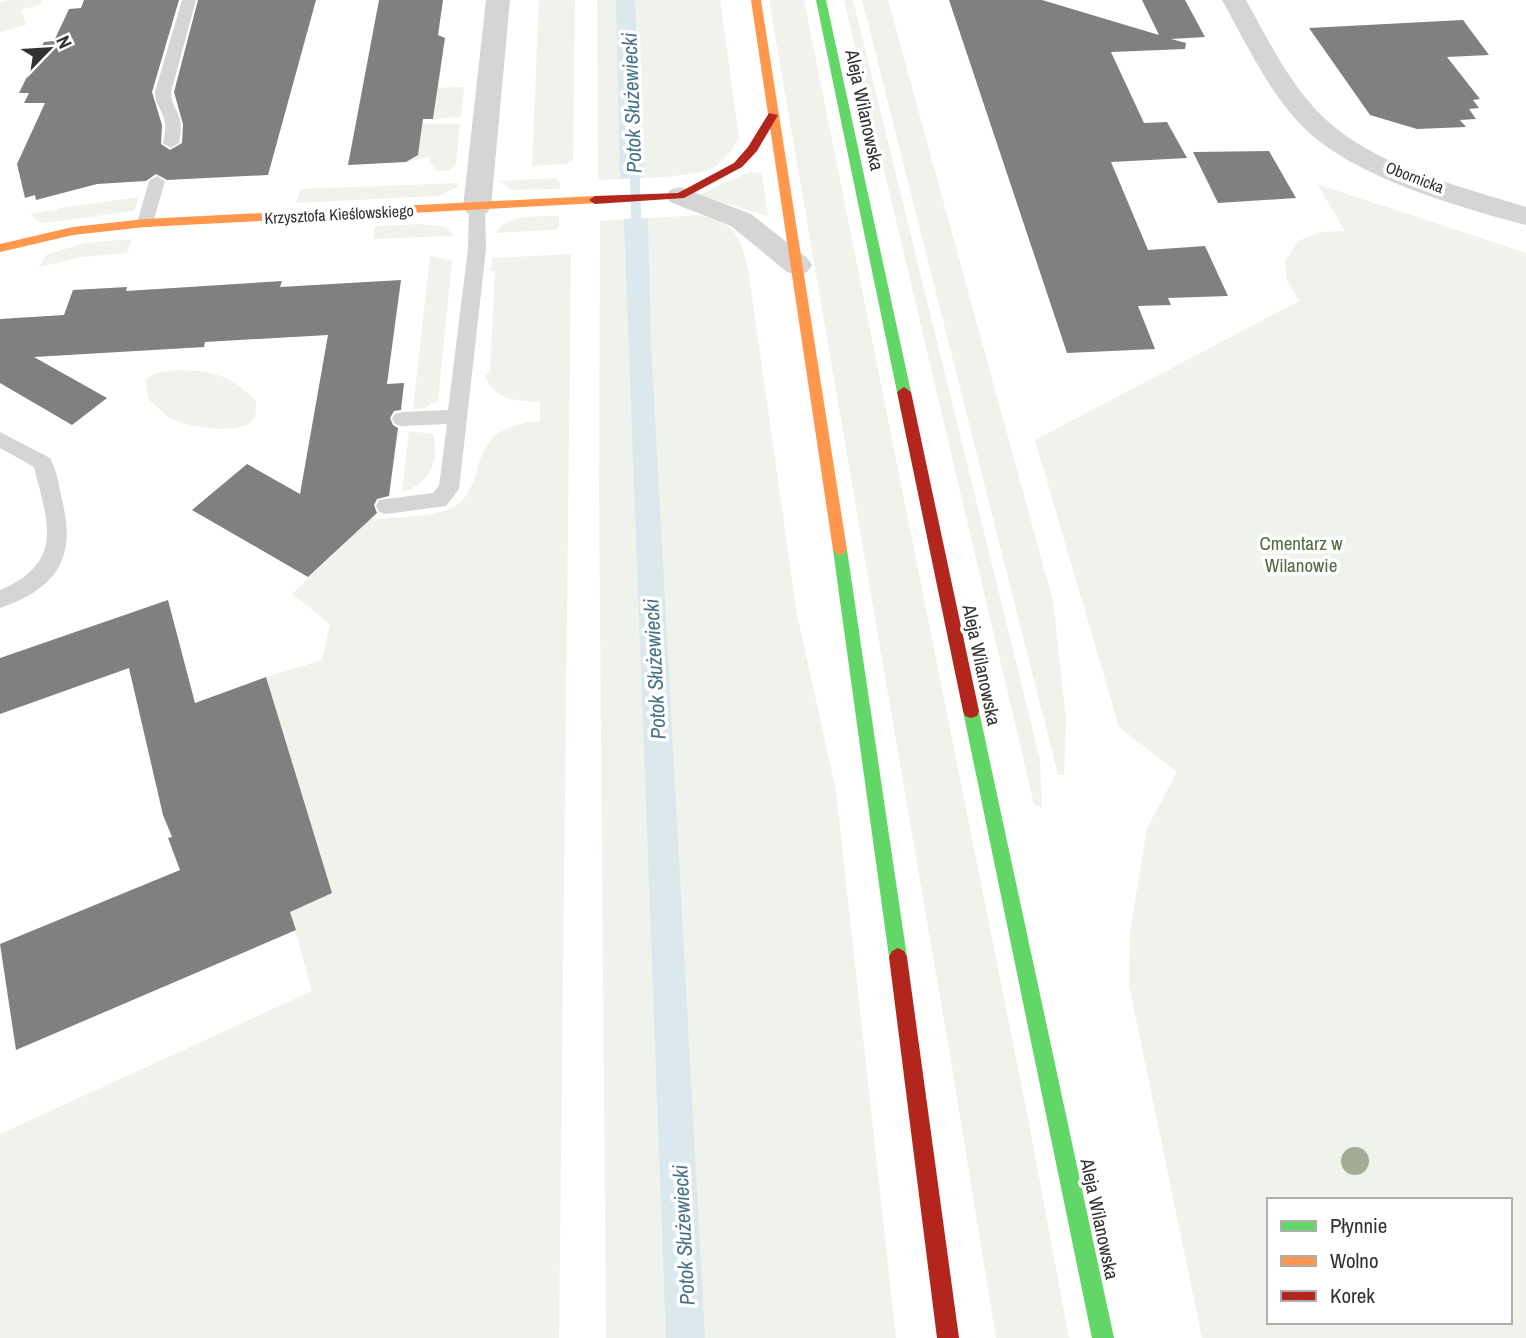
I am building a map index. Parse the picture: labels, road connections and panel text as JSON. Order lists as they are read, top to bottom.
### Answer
{
  "streets": {
    "main road": ["Aleja Wilanowska", "Krzysztofa Kieślowskiego"],
    "street": ["Obornicka"]
  },
  "water": ["Potok Służewiecki"],
  "parks": ["Cmentarz w Wilanowie"],
  "legend": ["Płynnie", "Wolno", "Korek"],
  "north": "top right"
}
